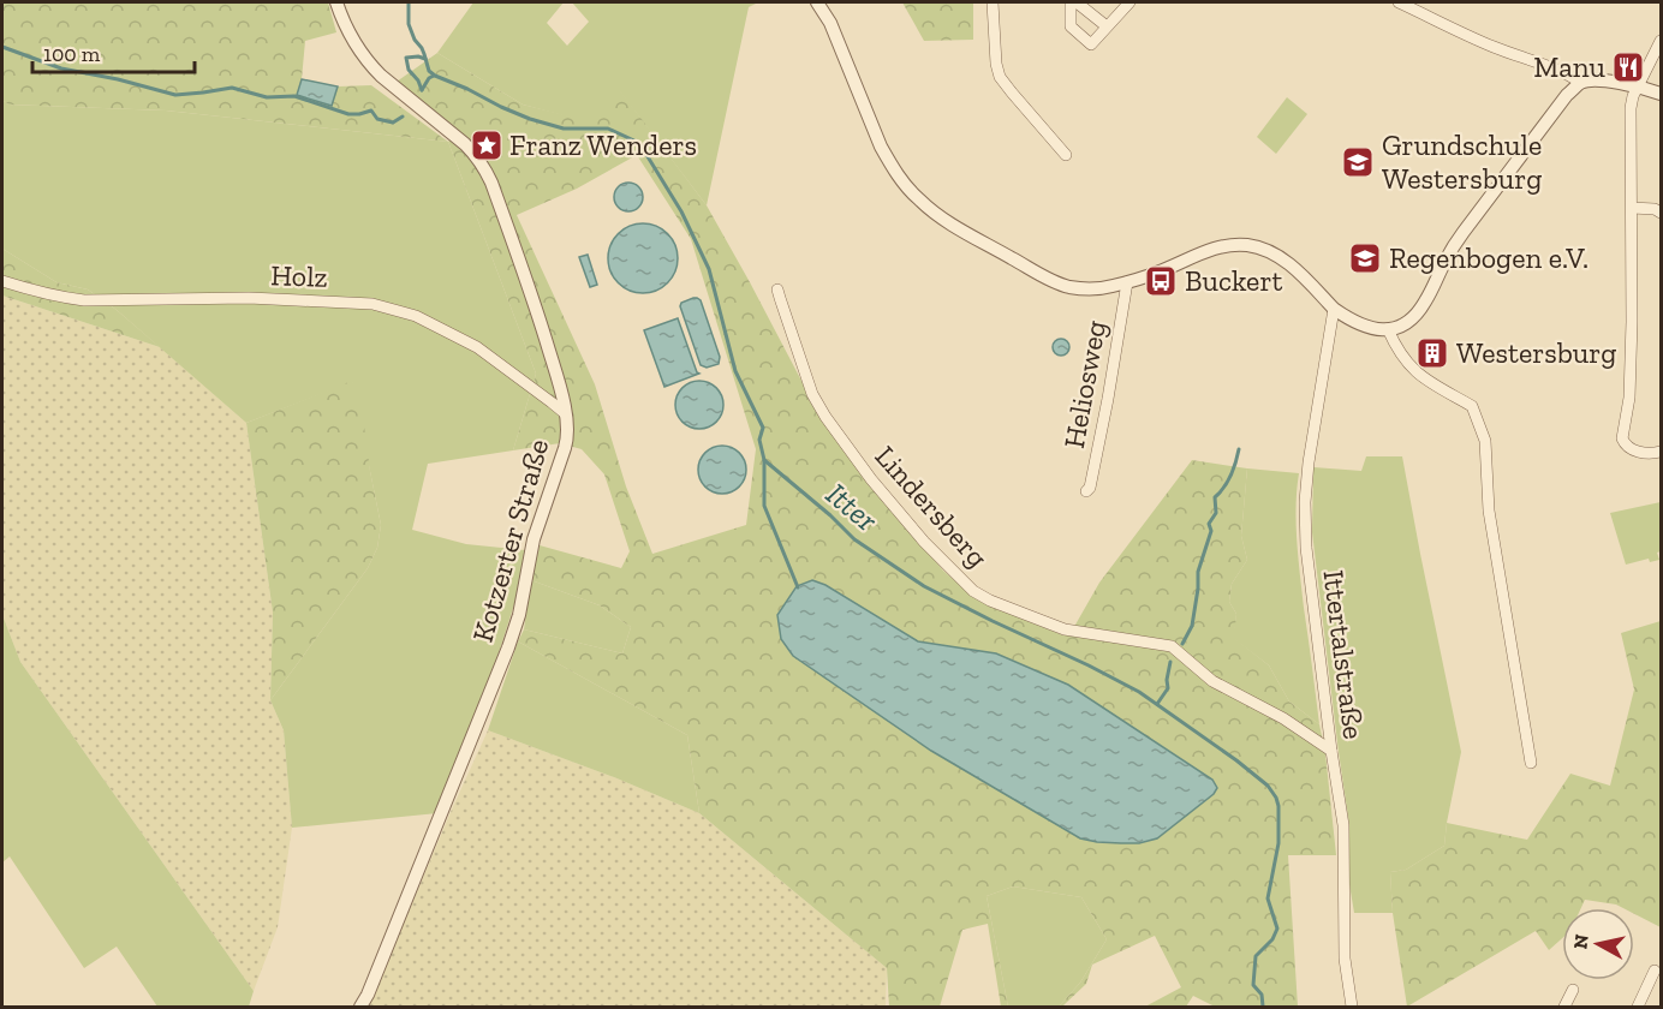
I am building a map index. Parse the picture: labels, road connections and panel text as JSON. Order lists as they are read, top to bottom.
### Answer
{
  "streets": {
    "street": [
      "Holz",
      "Heliosweg",
      "Lindersberg",
      "Kotzerter Straße",
      "Ittertalstraße"
    ]
  },
  "crossings": [
    ["Holz", "Kotzerter Straße"],
    ["Lindersberg", "Ittertalstraße"]
  ],
  "water": ["Itter"],
  "places": {
    "restaurant": ["Manu"],
    "place": ["Franz Wenders"],
    "school or university": ["Grundschule Westersburg", "Regenbogen e.V."],
    "bus stop": ["Buckert"],
    "building": ["Westersburg"]
  },
  "scale_bar": "100 m",
  "north": "left"
}
